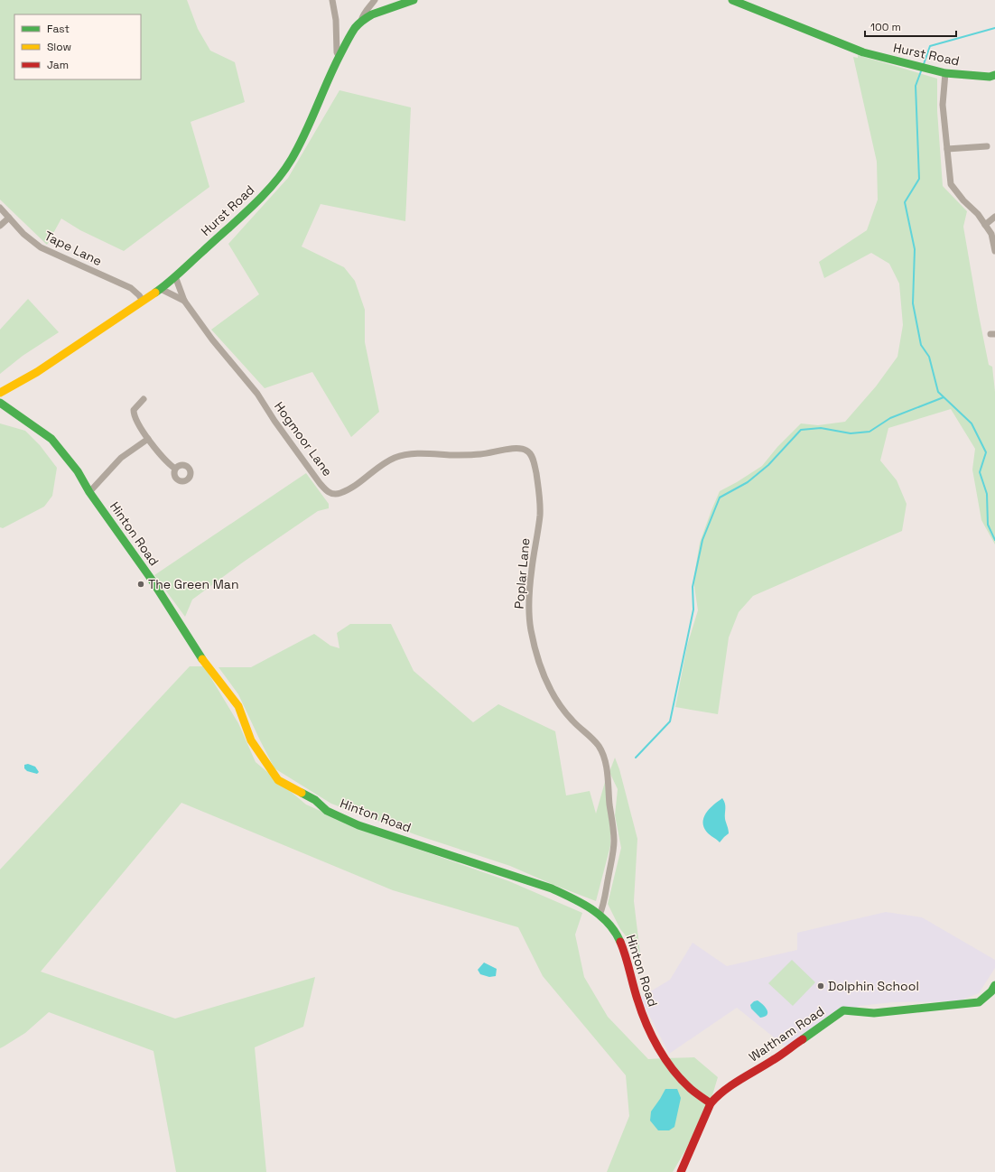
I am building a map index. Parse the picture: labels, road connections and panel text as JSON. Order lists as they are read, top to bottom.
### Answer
{
  "streets": {
    "main road": ["Hurst Road", "Hinton Road", "Waltham Road"],
    "street": ["Tape Lane", "Hogmoor Lane", "Poplar Lane"]
  },
  "crossings": [
    ["Hurst Road", "Tape Lane"],
    ["Hurst Road", "Hogmoor Lane"],
    ["Hogmoor Lane", "Poplar Lane"],
    ["Hinton Road", "Poplar Lane"],
    ["Hinton Road", "Waltham Road"]
  ],
  "places": ["The Green Man", "Dolphin School"],
  "legend": ["Fast", "Slow", "Jam"],
  "scale_bar": "100 m"
}
